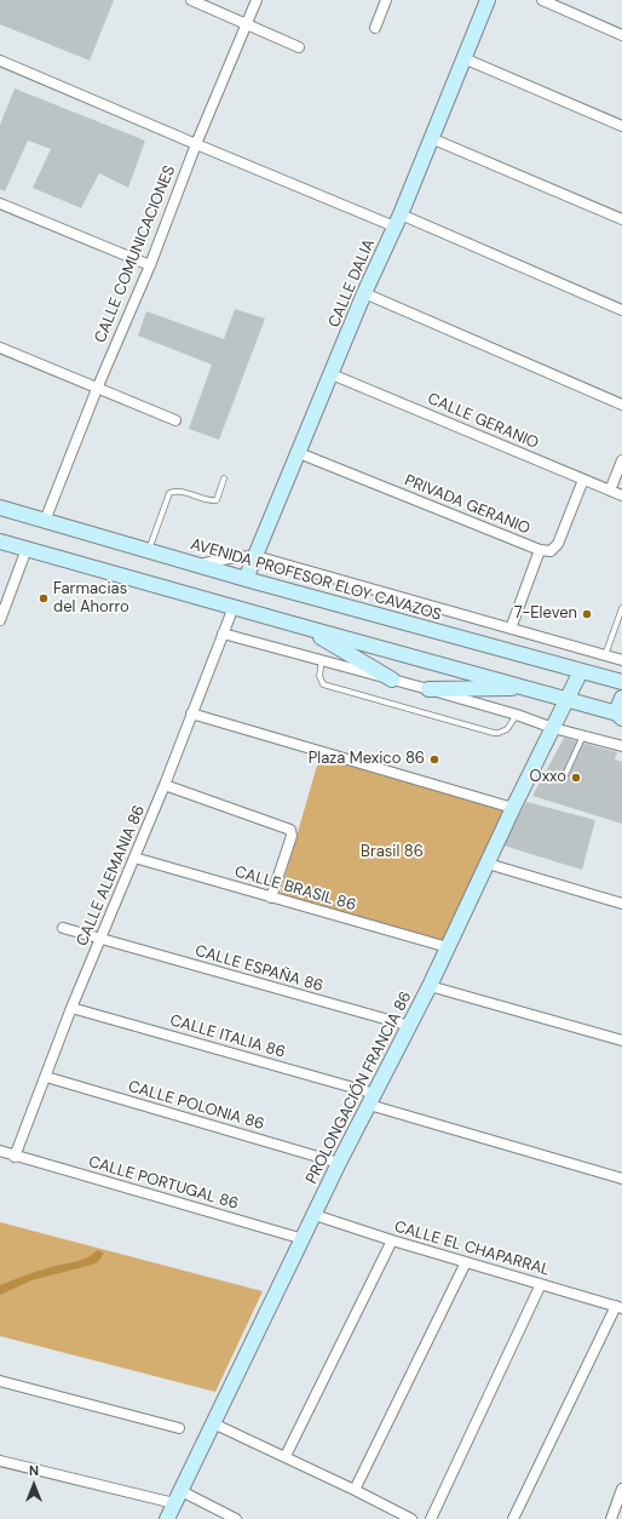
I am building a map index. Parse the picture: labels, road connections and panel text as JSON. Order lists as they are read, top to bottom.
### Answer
{
  "streets": {
    "street": [
      "CALLE COMUNICACIONES",
      "CALLE DALIA",
      "CALLE GERANIO",
      "PRIVADA GERANIO",
      "AVENIDA PROFESOR ELOY CAVAZOS",
      "CALLE ALEMANIA 86",
      "CALLE BRASIL 86",
      "CALLE ESPAÑA 86",
      "CALLE ITALIA 86",
      "PROLONGACIÓN FRANCIA 86",
      "CALLE POLONIA 86",
      "CALLE PORTUGAL 86",
      "CALLE EL CHAPARRAL"
    ]
  },
  "crossings": [
    ["CALLE COMUNICACIONES", "AVENIDA PROFESOR ELOY CAVAZOS"],
    ["CALLE DALIA", "CALLE GERANIO"],
    ["CALLE DALIA", "PRIVADA GERANIO"],
    ["CALLE DALIA", "AVENIDA PROFESOR ELOY CAVAZOS"],
    ["CALLE GERANIO", "PRIVADA GERANIO"],
    ["AVENIDA PROFESOR ELOY CAVAZOS", "PROLONGACIÓN FRANCIA 86"],
    ["CALLE ALEMANIA 86", "CALLE BRASIL 86"],
    ["CALLE ALEMANIA 86", "CALLE ESPAÑA 86"],
    ["CALLE ALEMANIA 86", "CALLE ITALIA 86"],
    ["CALLE ALEMANIA 86", "CALLE POLONIA 86"],
    ["CALLE ALEMANIA 86", "CALLE PORTUGAL 86"],
    ["CALLE BRASIL 86", "PROLONGACIÓN FRANCIA 86"],
    ["CALLE ESPAÑA 86", "PROLONGACIÓN FRANCIA 86"],
    ["CALLE ITALIA 86", "PROLONGACIÓN FRANCIA 86"],
    ["PROLONGACIÓN FRANCIA 86", "CALLE POLONIA 86"],
    ["PROLONGACIÓN FRANCIA 86", "CALLE PORTUGAL 86"],
    ["PROLONGACIÓN FRANCIA 86", "CALLE EL CHAPARRAL"]
  ],
  "parks": ["Brasil 86"],
  "places": [
    "Farmacias del Ahorro",
    "7-Eleven",
    "Plaza Mexico 86",
    "Oxxo"
  ],
  "north": "top"
}
